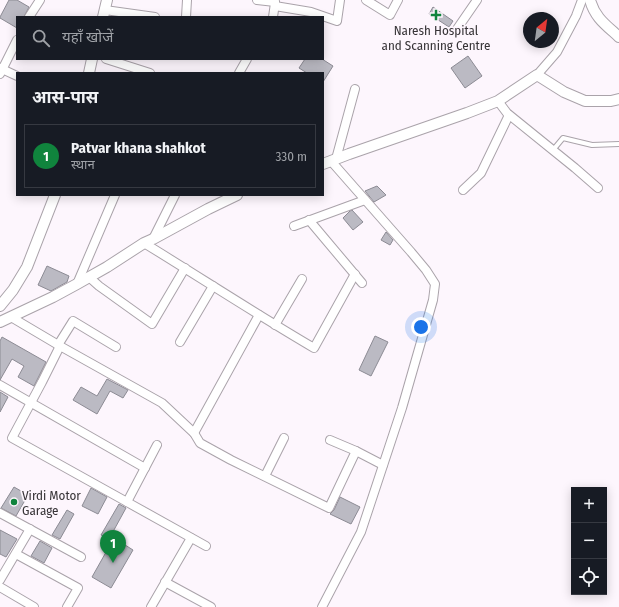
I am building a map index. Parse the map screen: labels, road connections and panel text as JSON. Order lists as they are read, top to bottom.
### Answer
{
  "places": {
    "health": ["Naresh Hospital and Scanning Centre"],
    "other": ["Virdi Motor Garage"]
  },
  "north": "top right",
  "page": {
    "search": "यहाँ खोजें",
    "heading": "आस-पास",
    "list": [
      {
        "mark": "1",
        "name": "Patvar khana shahkot",
        "note": "स्थान",
        "value": "330 m"
      }
    ],
    "map_buttons": ["+", "−"],
    "pins": "1"
  }
}
